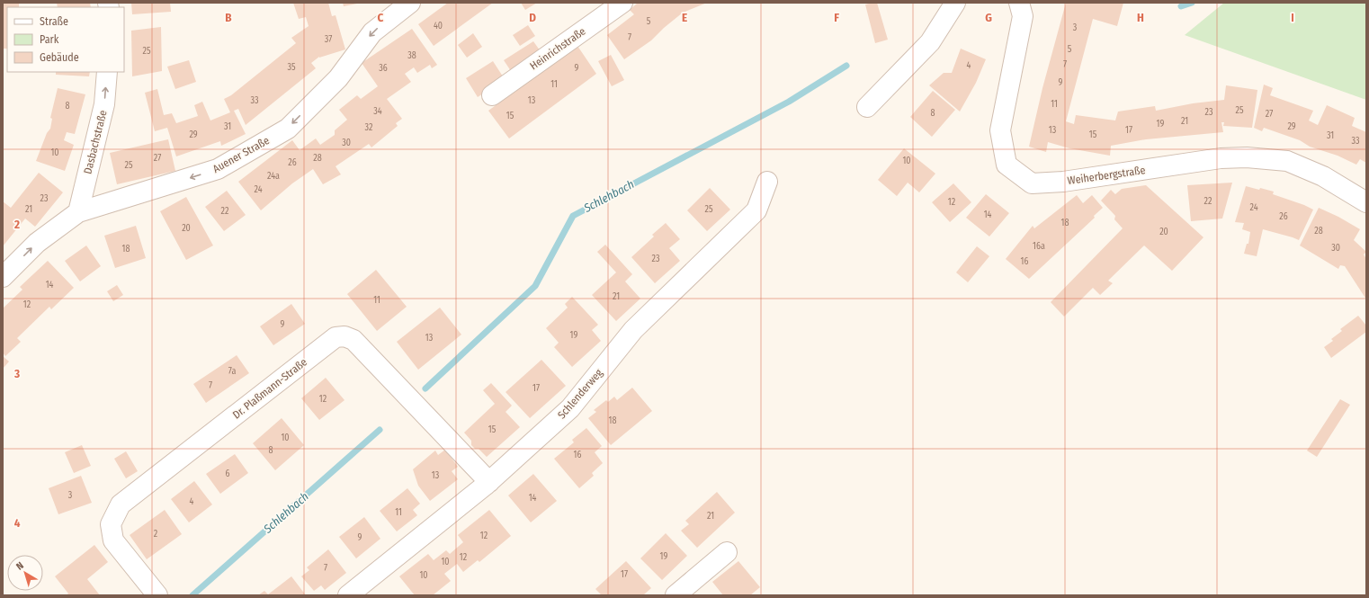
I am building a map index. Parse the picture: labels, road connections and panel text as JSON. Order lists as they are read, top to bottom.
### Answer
{
  "streets": {
    "street": [
      "Heinrichstraße",
      "Dasbachstraße",
      "Auener Straße",
      "Weiherbergstraße",
      "Dr. Plaßmann-Straße",
      "Schlenderweg"
    ]
  },
  "crossings": [
    ["Dasbachstraße", "Auener Straße"],
    ["Dr. Plaßmann-Straße", "Schlenderweg"]
  ],
  "one_way": ["Dasbachstraße"],
  "water": ["Schlehbach"],
  "house_numbers": [
    "5",
    "40",
    "3",
    "7",
    "37",
    "5",
    "25",
    "38",
    "7",
    "4",
    "35",
    "36",
    "9",
    "9",
    "11",
    "33",
    "13",
    "11",
    "8",
    "25",
    "34",
    "23",
    "8",
    "27",
    "15",
    "21",
    "19",
    "31",
    "29",
    "32",
    "13",
    "17",
    "29",
    "15",
    "31",
    "33",
    "30",
    "10",
    "27",
    "28",
    "10",
    "26",
    "25",
    "24a",
    "24",
    "23",
    "22",
    "12",
    "24",
    "21",
    "25",
    "22",
    "14",
    "26",
    "18",
    "20",
    "28",
    "20",
    "16a",
    "30",
    "18",
    "23",
    "16",
    "14",
    "21",
    "11",
    "12",
    "9",
    "19",
    "13",
    "7a",
    "7",
    "17",
    "12",
    "18",
    "15",
    "10",
    "8",
    "16",
    "6",
    "13",
    "3",
    "14",
    "4",
    "11",
    "21",
    "2",
    "12",
    "9",
    "19",
    "12",
    "10",
    "7",
    "17",
    "10"
  ],
  "legend": ["Straße", "Park", "Gebäude"],
  "north": "top left",
  "grid": {
    "columns": [
      "B",
      "C",
      "D",
      "E",
      "F",
      "G",
      "H",
      "I"
    ],
    "rows": ["2", "3", "4"]
  }
}
